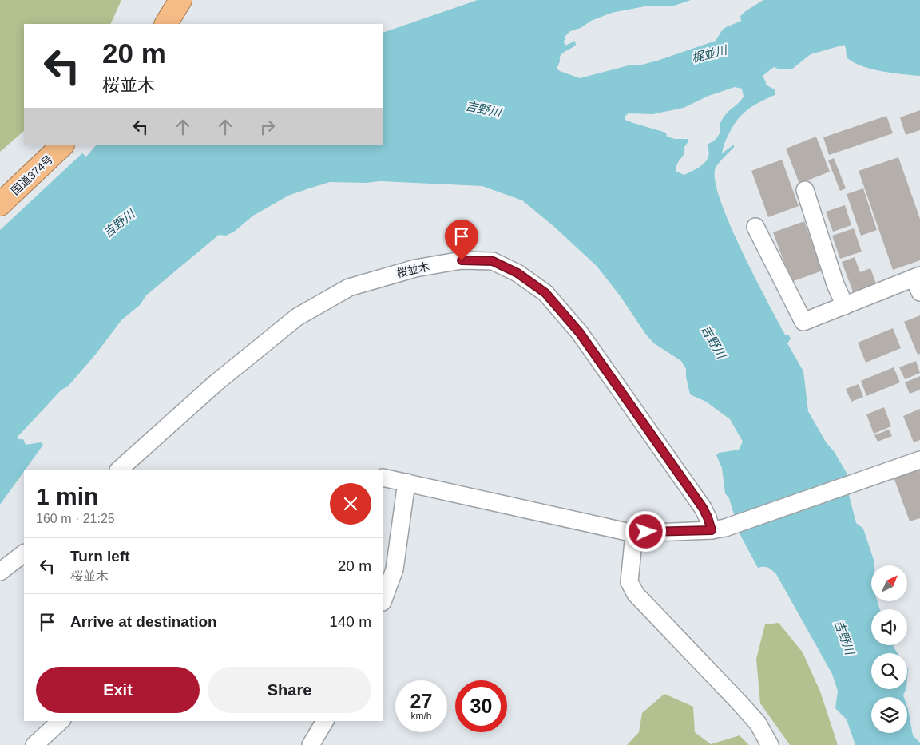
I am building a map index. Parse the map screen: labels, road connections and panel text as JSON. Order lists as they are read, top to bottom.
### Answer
{
  "streets": {
    "highway": ["国道374号"],
    "street": ["桜並木"]
  },
  "water": ["梶並川", "吉野川"],
  "north": "top right",
  "page": {
    "turn": ["20 m", "桜並木"],
    "heading": ["1 min", "160 m · 21:25"],
    "list": [
      {
        "name": "Turn left",
        "note": "桜並木",
        "value": "20 m"
      },
      {
        "name": "Arrive at destination",
        "value": "140 m"
      }
    ],
    "buttons": ["Exit", "Share"],
    "speed": "27 km/h",
    "limit": "30"
  }
}
